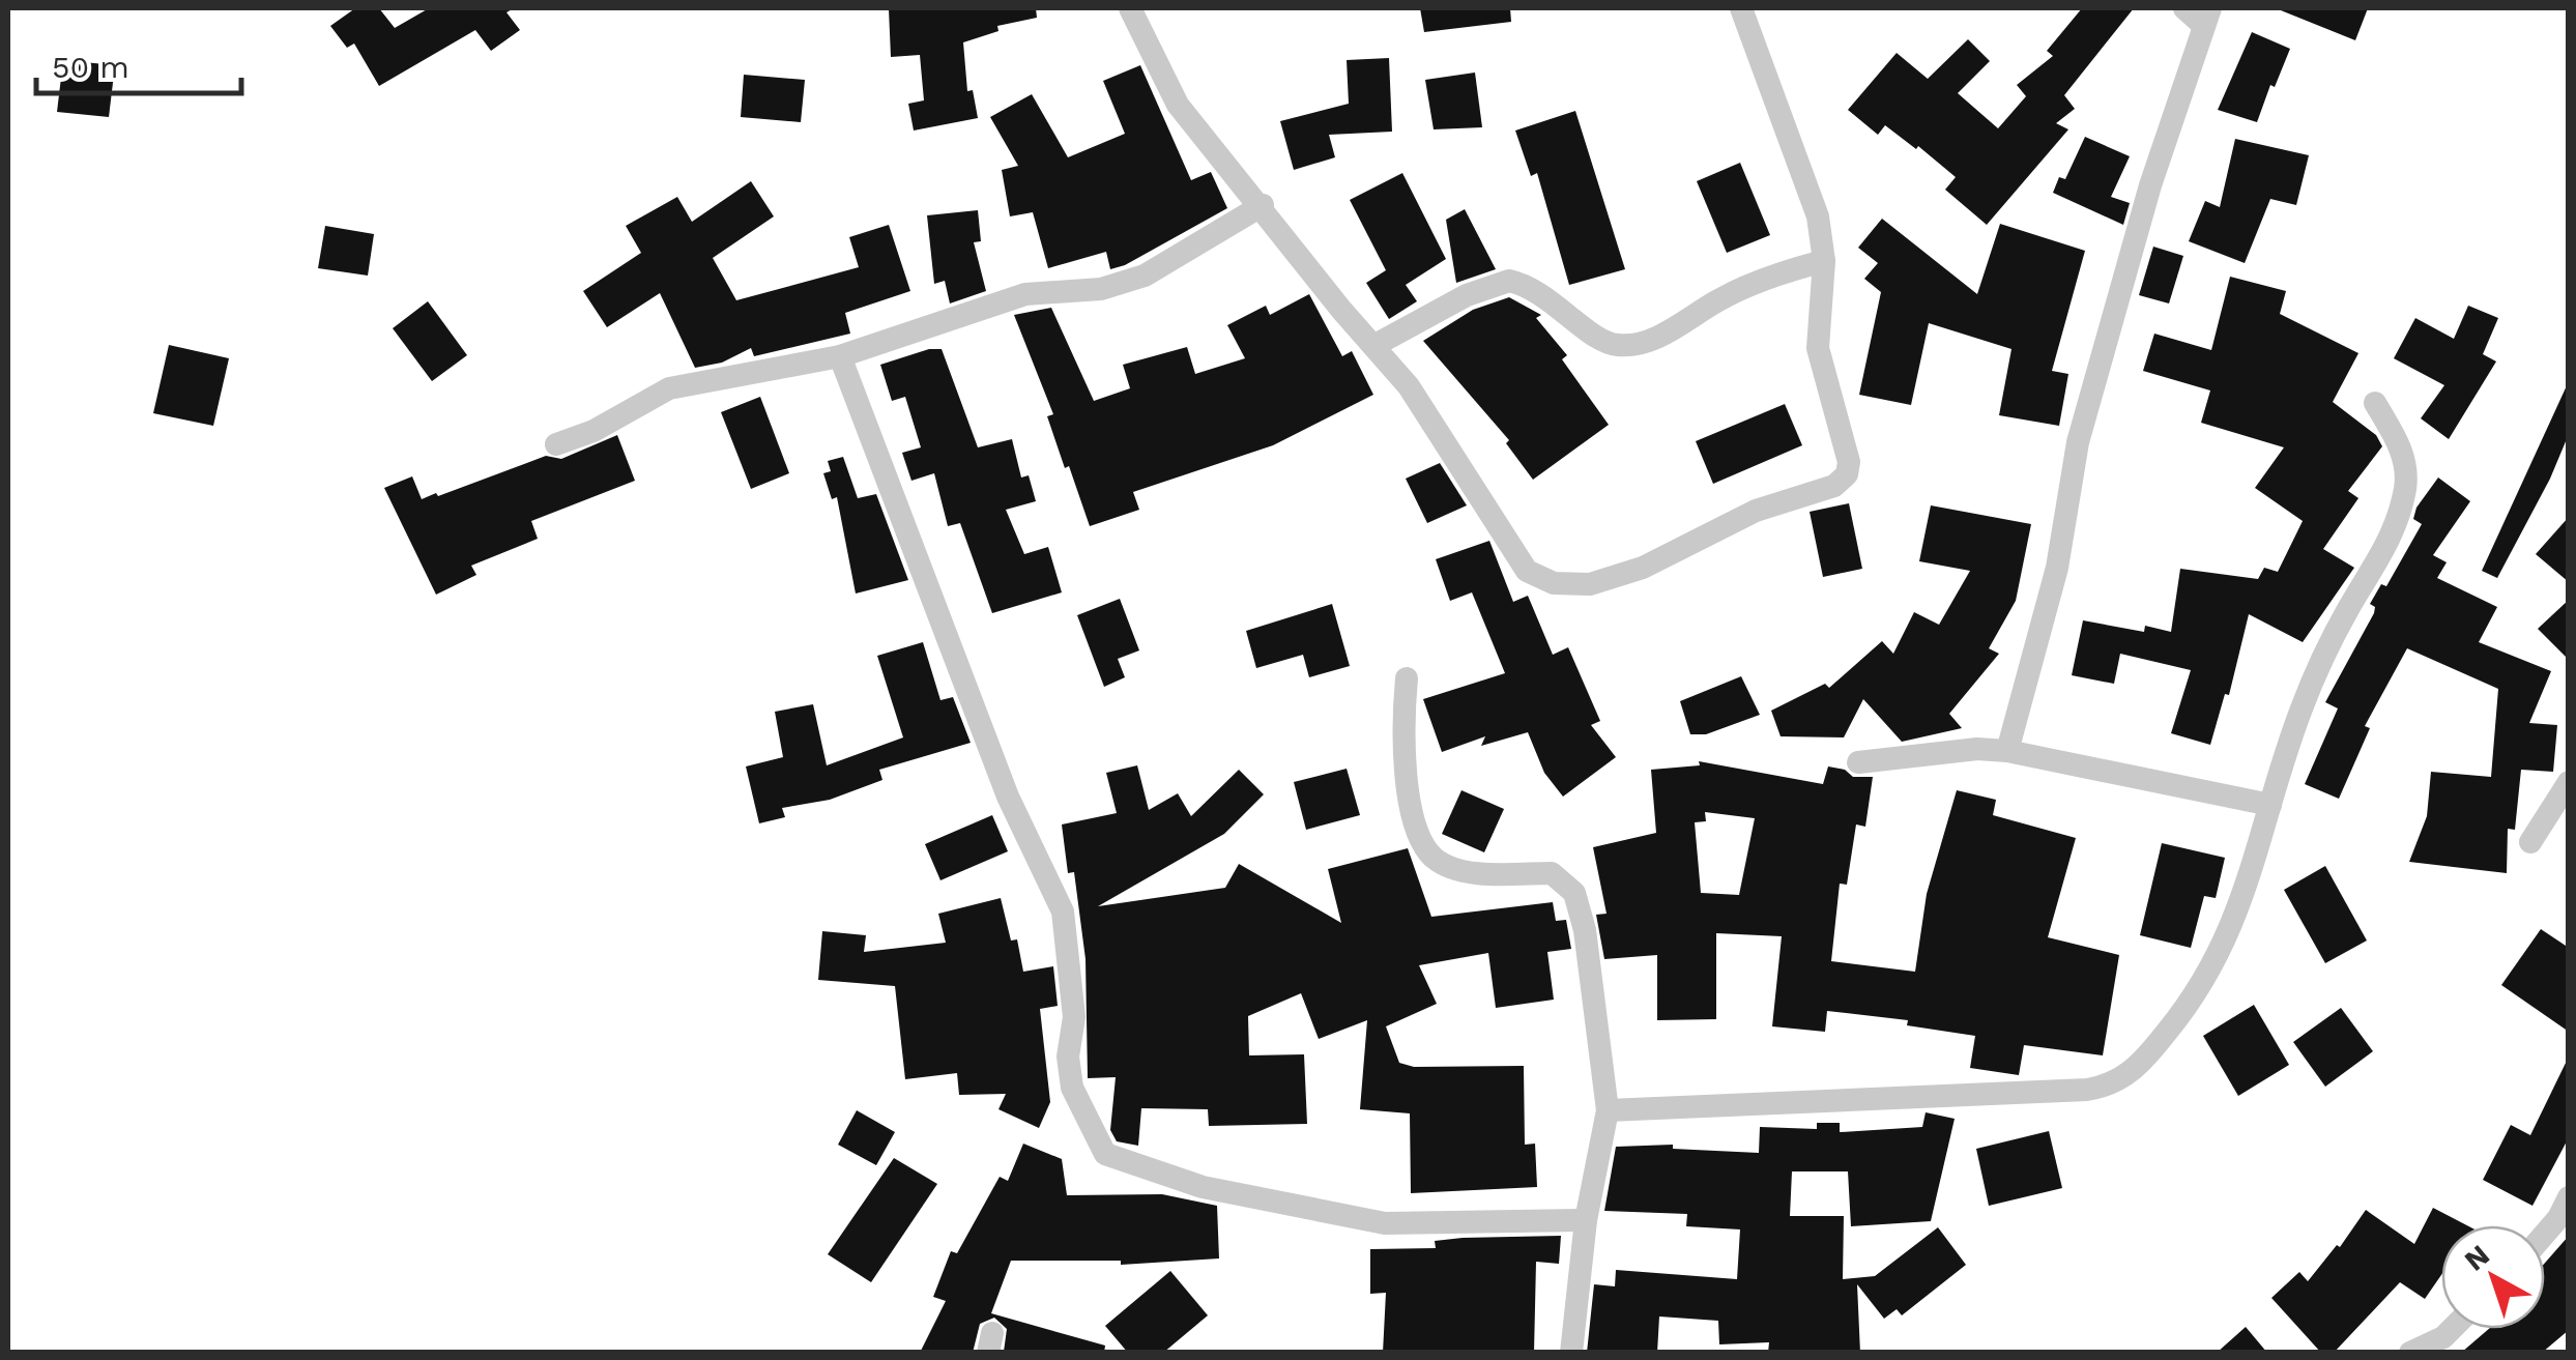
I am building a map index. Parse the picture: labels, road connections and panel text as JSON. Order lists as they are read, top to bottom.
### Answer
{
  "scale_bar": "50 m",
  "north": "top left"
}
